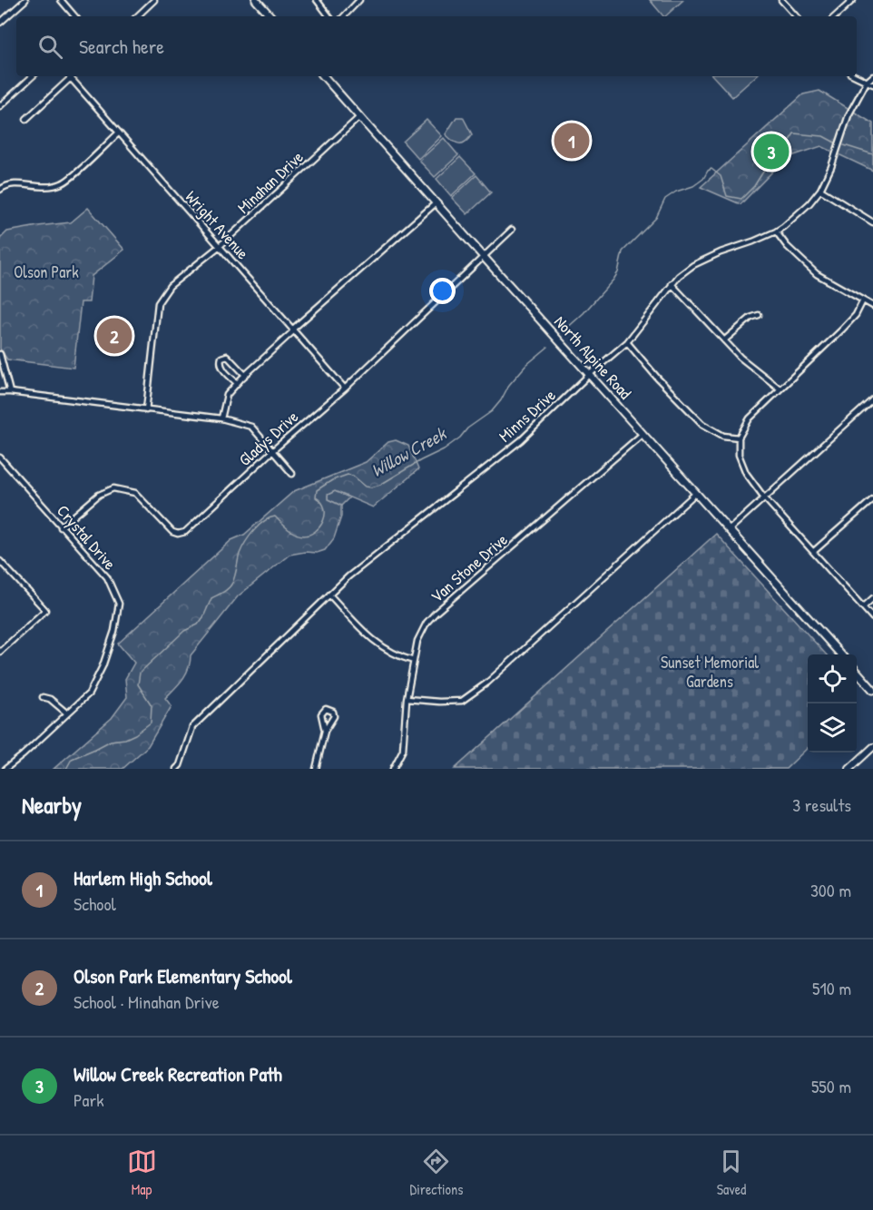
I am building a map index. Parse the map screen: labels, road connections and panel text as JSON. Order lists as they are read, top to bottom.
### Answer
{
  "streets": {
    "main road": ["North Alpine Road"],
    "street": [
      "Minahan Drive",
      "Wright Avenue",
      "Minns Drive",
      "Gladys Drive",
      "Crystal Drive",
      "Van Stone Drive"
    ]
  },
  "crossings": [
    ["Minahan Drive", "Wright Avenue"],
    ["Minahan Drive", "North Alpine Road"],
    ["Wright Avenue", "Gladys Drive"],
    ["North Alpine Road", "Minns Drive"],
    ["North Alpine Road", "Gladys Drive"],
    ["North Alpine Road", "Van Stone Drive"],
    ["Gladys Drive", "Crystal Drive"]
  ],
  "water": ["Willow Creek"],
  "parks": ["Olson Park", "Sunset Memorial Gardens"],
  "page": {
    "search": "Search here",
    "pins": ["1", "3", "2"],
    "heading": ["Nearby", "3 results"],
    "list": [
      {
        "mark": "1",
        "name": "Harlem High School",
        "note": "School",
        "value": "300 m"
      },
      {
        "mark": "2",
        "name": "Olson Park Elementary School",
        "note": "School · Minahan Drive",
        "value": "510 m"
      },
      {
        "mark": "3",
        "name": "Willow Creek Recreation Path",
        "note": "Park",
        "value": "550 m"
      }
    ],
    "nav": ["Map", "Directions", "Saved"]
  }
}
